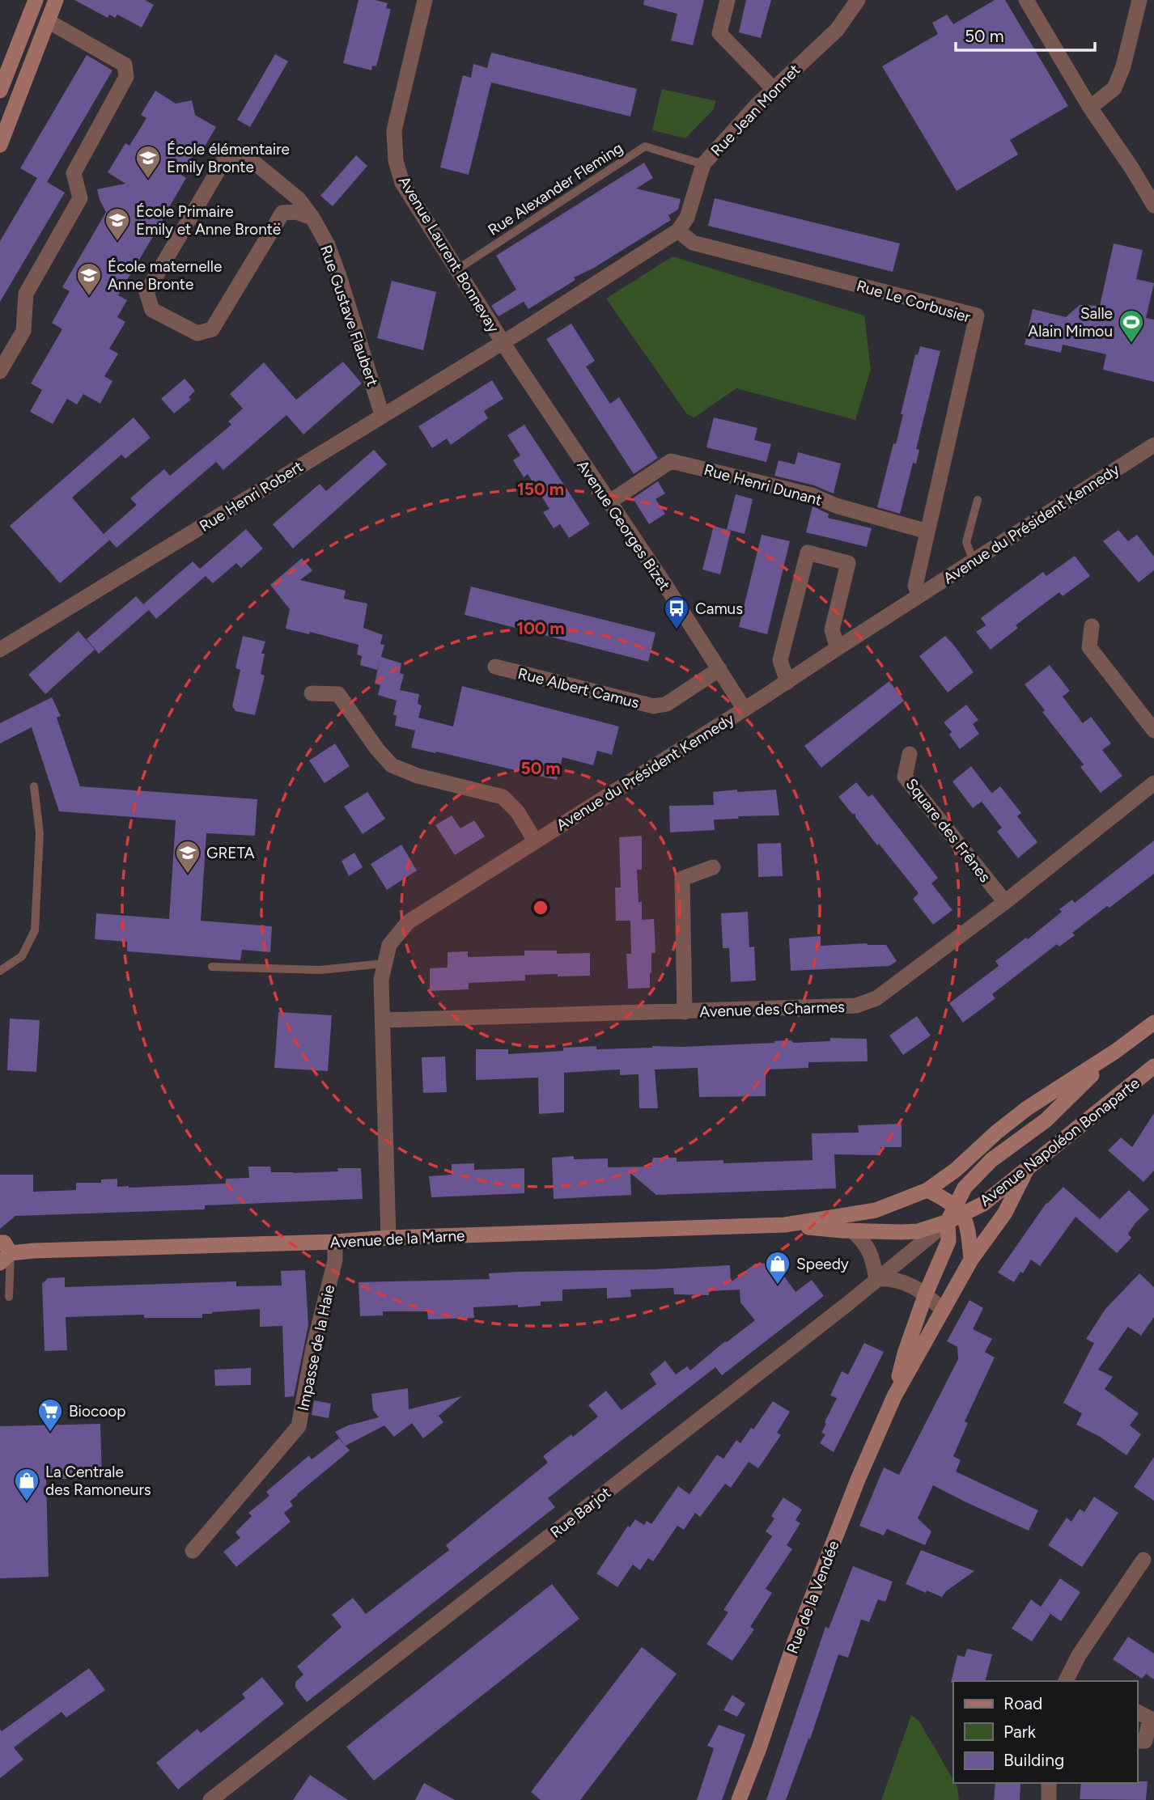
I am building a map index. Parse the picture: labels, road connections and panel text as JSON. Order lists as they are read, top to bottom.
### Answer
{
  "streets": {
    "main road": ["Avenue Napoléon Bonaparte", "Avenue de la Marne", "Rue de la Vendée"],
    "street": [
      "Rue Jean Monnet",
      "Avenue Laurent Bonnevay",
      "Rue Le Corbusier",
      "Rue Gustave Flaubert",
      "Rue Henri Dunant",
      "Rue Henri Robert",
      "Avenue du Président Kennedy",
      "Avenue Georges Bizet",
      "Rue Albert Camus",
      "Square des Frênes",
      "Avenue des Charmes",
      "Impasse de la Haie",
      "Rue Barjot"
    ],
    "lane": ["Rue Alexander Fleming"]
  },
  "crossings": [
    ["Rue Jean Monnet", "Rue Alexander Fleming"],
    ["Rue Jean Monnet", "Rue Le Corbusier"],
    ["Rue Alexander Fleming", "Avenue Laurent Bonnevay"],
    ["Avenue Laurent Bonnevay", "Rue Henri Robert"],
    ["Avenue Laurent Bonnevay", "Avenue Georges Bizet"],
    ["Rue Le Corbusier", "Rue Henri Dunant"],
    ["Rue Le Corbusier", "Avenue du Président Kennedy"],
    ["Rue Gustave Flaubert", "Rue Henri Robert"],
    ["Rue Henri Dunant", "Avenue Georges Bizet"],
    ["Rue Henri Robert", "Avenue Georges Bizet"],
    ["Avenue du Président Kennedy", "Avenue Georges Bizet"],
    ["Avenue du Président Kennedy", "Avenue des Charmes"],
    ["Avenue du Président Kennedy", "Avenue de la Marne"],
    ["Avenue Georges Bizet", "Rue Albert Camus"],
    ["Square des Frênes", "Avenue des Charmes"],
    ["Avenue Napoléon Bonaparte", "Avenue de la Marne"],
    ["Avenue Napoléon Bonaparte", "Rue Barjot"],
    ["Avenue Napoléon Bonaparte", "Rue de la Vendée"],
    ["Avenue de la Marne", "Impasse de la Haie"],
    ["Avenue de la Marne", "Rue Barjot"],
    ["Avenue de la Marne", "Rue de la Vendée"],
    ["Rue Barjot", "Rue de la Vendée"]
  ],
  "places": {
    "school or university": [
      "École élémentaire Emily Bronte",
      "École Primaire Emily et Anne Brontë",
      "École maternelle Anne Bronte",
      "GRETA"
    ],
    "sports": ["Salle Alain Mimou"],
    "bus stop": ["Camus"],
    "shop": ["Speedy", "La Centrale des Ramoneurs"],
    "supermarket": ["Biocoop"]
  },
  "legend": ["Road", "Park", "Building"],
  "scale_bar": "50 m",
  "rings": ["150 m", "100 m", "50 m"]
}
